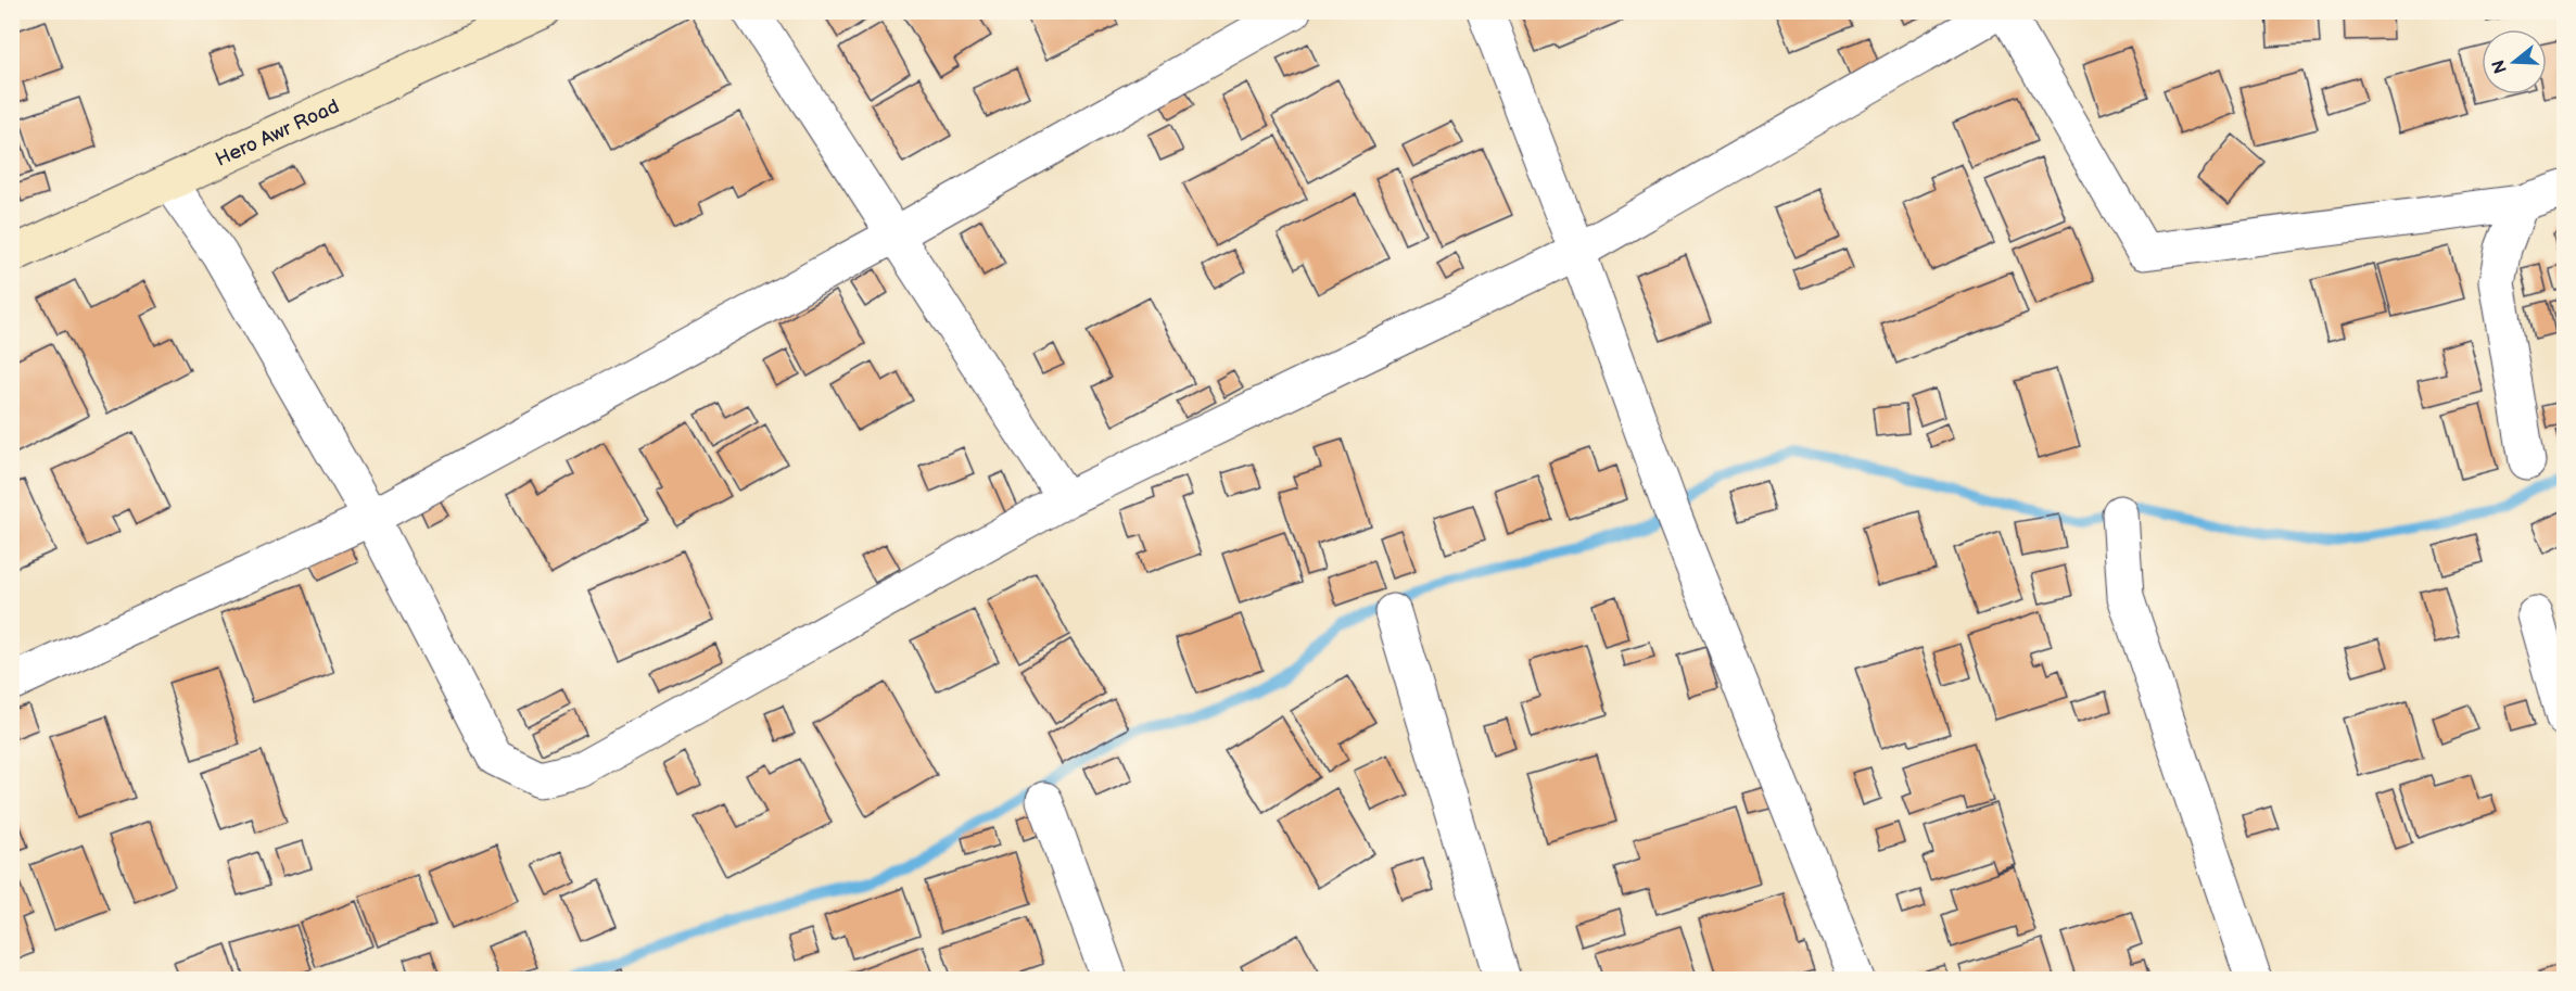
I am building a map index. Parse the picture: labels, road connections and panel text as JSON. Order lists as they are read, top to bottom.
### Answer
{
  "streets": {
    "main road": ["Hero Awr Road"]
  },
  "north": "left"
}
